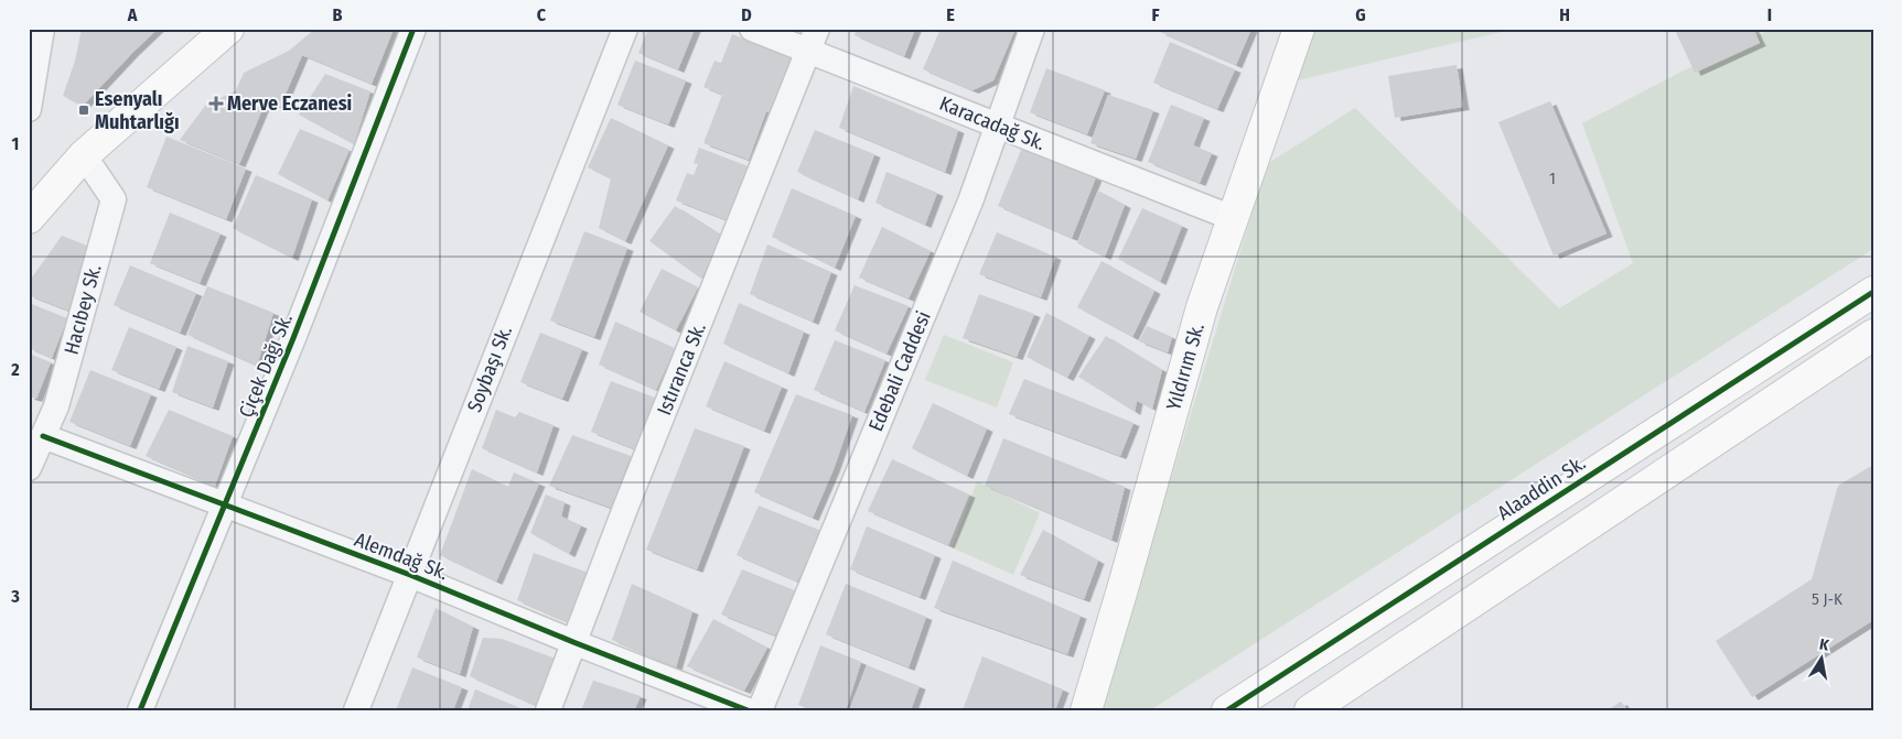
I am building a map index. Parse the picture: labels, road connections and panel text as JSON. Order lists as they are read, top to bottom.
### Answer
{
  "streets": {
    "street": [
      "Karacadağ Sk.",
      "Hacıbey Sk.",
      "Çiçek Dağı Sk.",
      "Yıldırım Sk.",
      "Soybaşı Sk.",
      "Istıranca Sk.",
      "Edebali Caddesi",
      "Alaaddin Sk.",
      "Alemdağ Sk."
    ]
  },
  "crossings": [
    ["Karacadağ Sk.", "Yıldırım Sk."],
    ["Karacadağ Sk.", "Istıranca Sk."],
    ["Karacadağ Sk.", "Edebali Caddesi"],
    ["Hacıbey Sk.", "Alemdağ Sk."],
    ["Çiçek Dağı Sk.", "Alemdağ Sk."],
    ["Soybaşı Sk.", "Alemdağ Sk."],
    ["Istıranca Sk.", "Alemdağ Sk."]
  ],
  "places": {
    "health": ["Merve Eczanesi"],
    "transit": ["Esenyalı Muhtarlığı"]
  },
  "house_numbers": ["1", "5 J-K"],
  "north": "top",
  "grid": {
    "columns": [
      "A",
      "B",
      "C",
      "D",
      "E",
      "F",
      "G",
      "H",
      "I"
    ],
    "rows": ["1", "2", "3"]
  }
}
